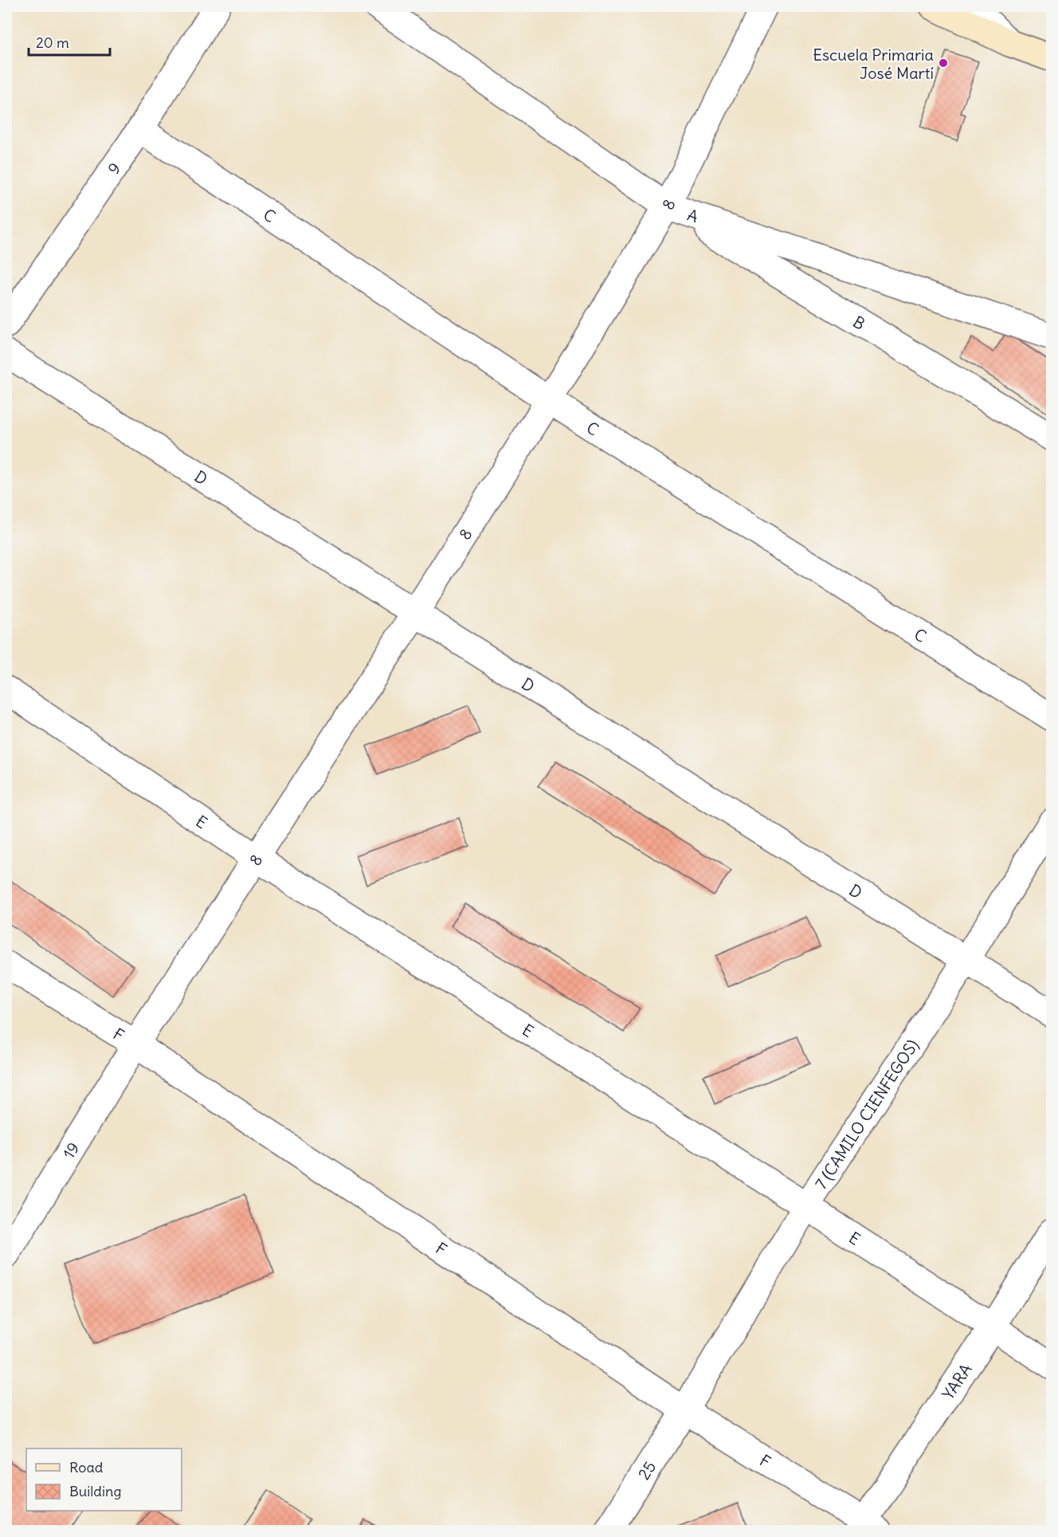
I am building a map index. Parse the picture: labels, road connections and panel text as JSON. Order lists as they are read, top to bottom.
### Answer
{
  "streets": {
    "street": [
      "9",
      "8",
      "C",
      "A",
      "B",
      "D",
      "E",
      "F",
      "7 (CAMILO CIENFEGOS)",
      "19",
      "YARA",
      "25"
    ]
  },
  "crossings": [
    ["9", "C"],
    ["8", "C"],
    ["8", "A"],
    ["8", "B"],
    ["8", "D"],
    ["8", "E"],
    ["8", "F"],
    ["8", "19"],
    ["A", "B"],
    ["D", "7 (CAMILO CIENFEGOS)"],
    ["E", "7 (CAMILO CIENFEGOS)"],
    ["E", "YARA"],
    ["F", "7 (CAMILO CIENFEGOS)"],
    ["F", "19"],
    ["F", "YARA"],
    ["F", "25"],
    ["7 (CAMILO CIENFEGOS)", "25"]
  ],
  "places": ["Escuela Primaria José Martí"],
  "legend": ["Road", "Building"],
  "scale_bar": "20 m"
}
